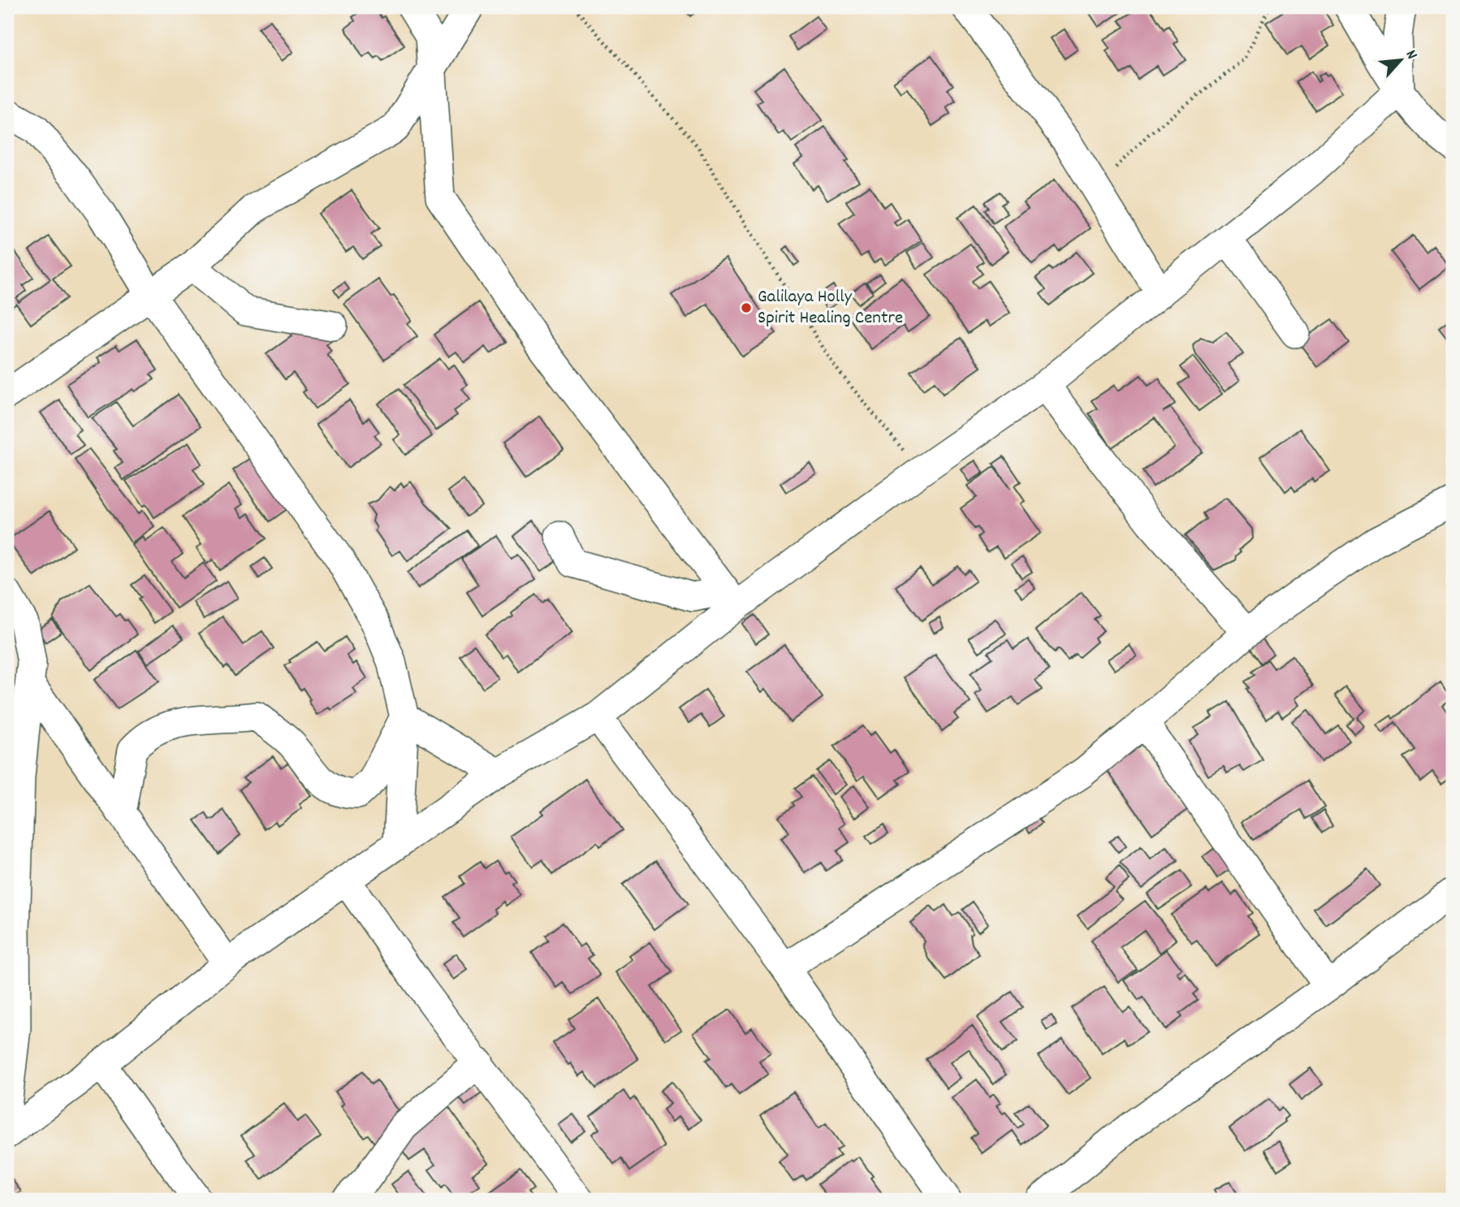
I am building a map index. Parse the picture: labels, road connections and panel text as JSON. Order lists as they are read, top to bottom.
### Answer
{
  "places": ["Galilaya Holly Spirit Healing Centre"],
  "north": "top right"
}
